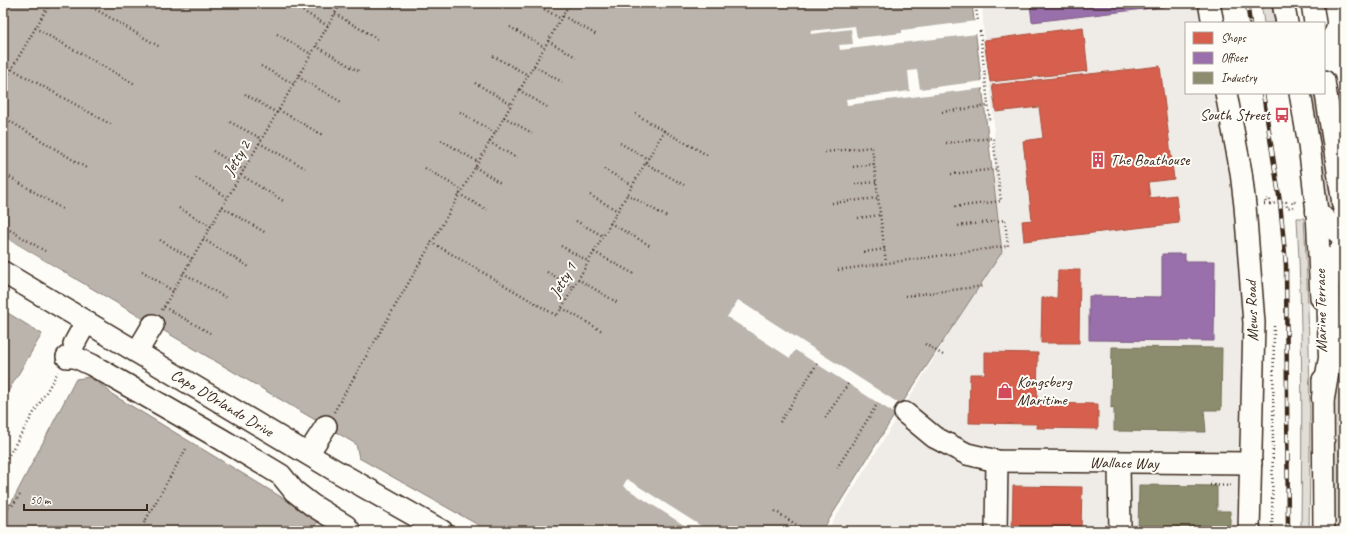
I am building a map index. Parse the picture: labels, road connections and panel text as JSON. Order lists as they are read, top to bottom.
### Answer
{
  "streets": {
    "street": [
      "Mews Road",
      "Marine Terrace",
      "Capo D'Orlando Drive",
      "Wallace Way"
    ],
    "path": ["Jetty 2", "Jetty 1"]
  },
  "crossings": [
    ["Mews Road", "Wallace Way"]
  ],
  "places": {
    "bus stop": ["South Street"],
    "building": ["The Boathouse"],
    "shop": ["Kongsberg Maritime"]
  },
  "legend": ["Shops", "Offices", "Industry"],
  "scale_bar": "50 m"
}
